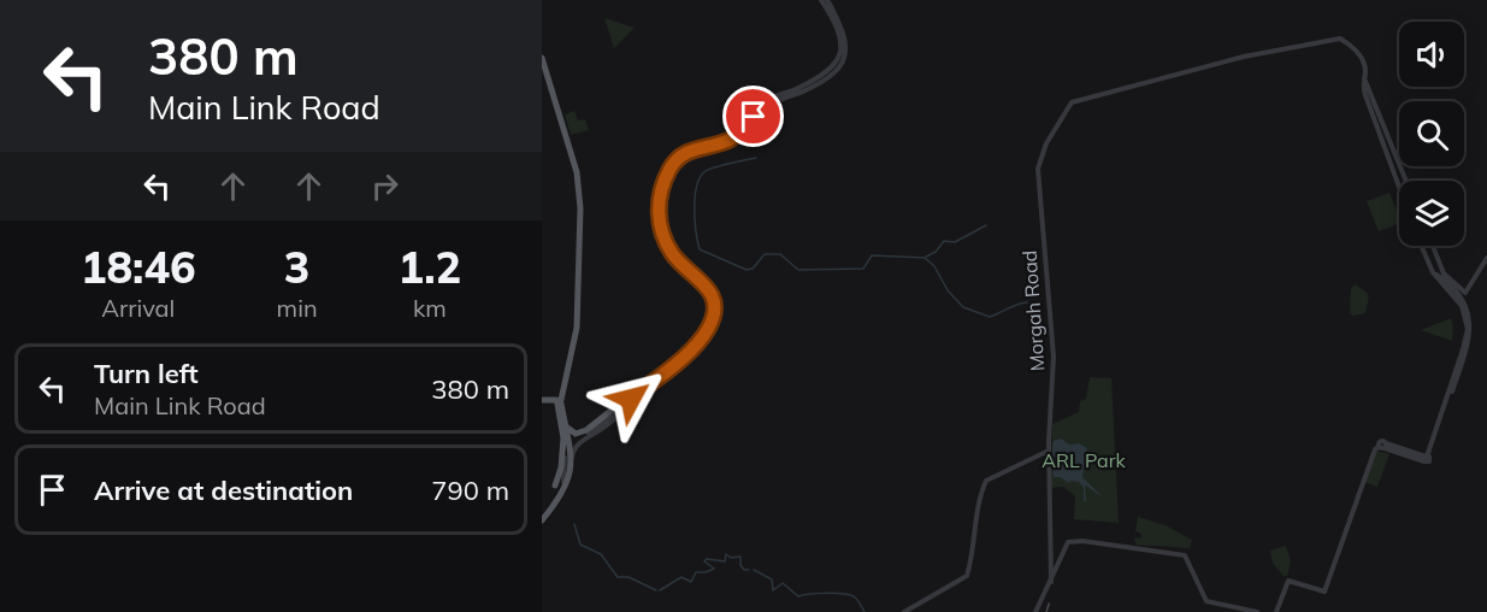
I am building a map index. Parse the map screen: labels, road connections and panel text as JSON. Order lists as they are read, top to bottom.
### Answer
{
  "streets": {
    "street": ["Morgah Road"]
  },
  "parks": ["ARL Park"],
  "page": {
    "turn": ["380 m", "Main Link Road"],
    "eta": [
      "18:46",
      "Arrival",
      "3",
      "min",
      "1.2",
      "km"
    ],
    "list": [
      {
        "name": "Turn left",
        "note": "Main Link Road",
        "value": "380 m"
      },
      {
        "name": "Arrive at destination",
        "value": "790 m"
      }
    ]
  }
}
